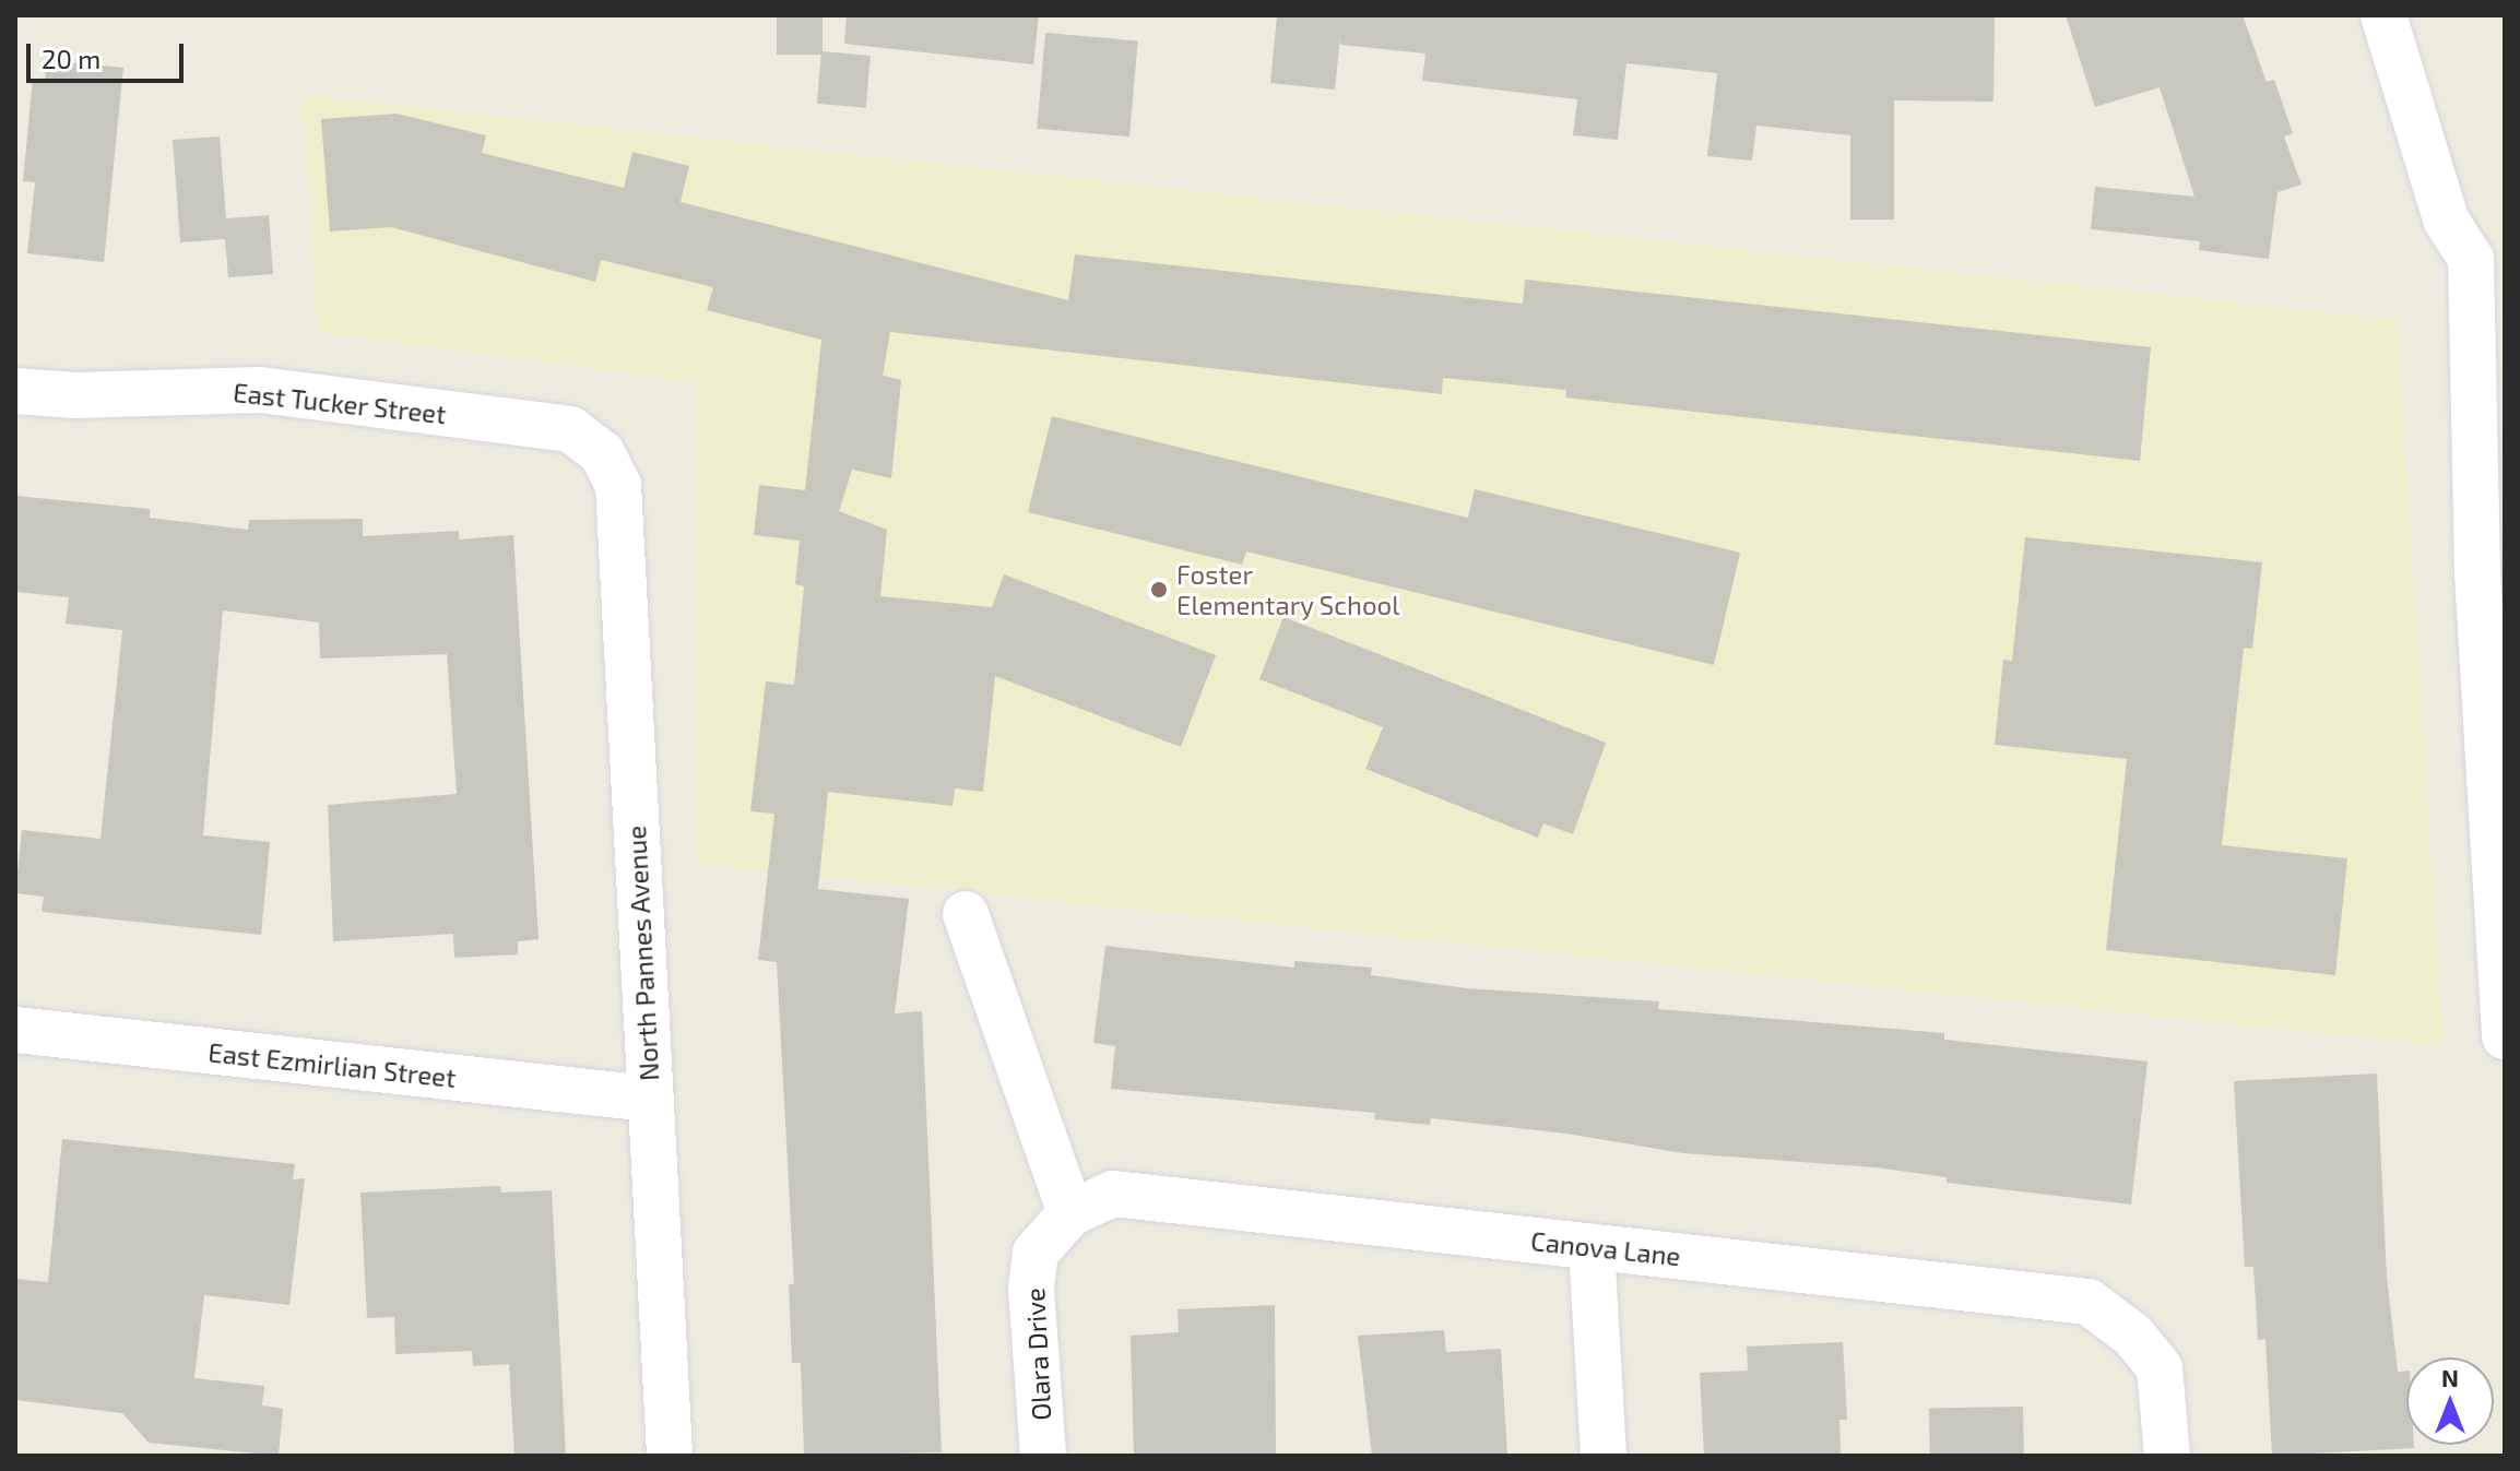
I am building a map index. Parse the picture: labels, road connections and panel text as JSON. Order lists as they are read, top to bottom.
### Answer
{
  "streets": {
    "street": [
      "East Tucker Street",
      "North Pannes Avenue",
      "East Ezmirlian Street",
      "Canova Lane",
      "Olara Drive"
    ]
  },
  "crossings": [
    ["East Tucker Street", "North Pannes Avenue"],
    ["North Pannes Avenue", "East Ezmirlian Street"],
    ["Canova Lane", "Olara Drive"]
  ],
  "places": ["Foster Elementary School"],
  "scale_bar": "20 m",
  "north": "top"
}
